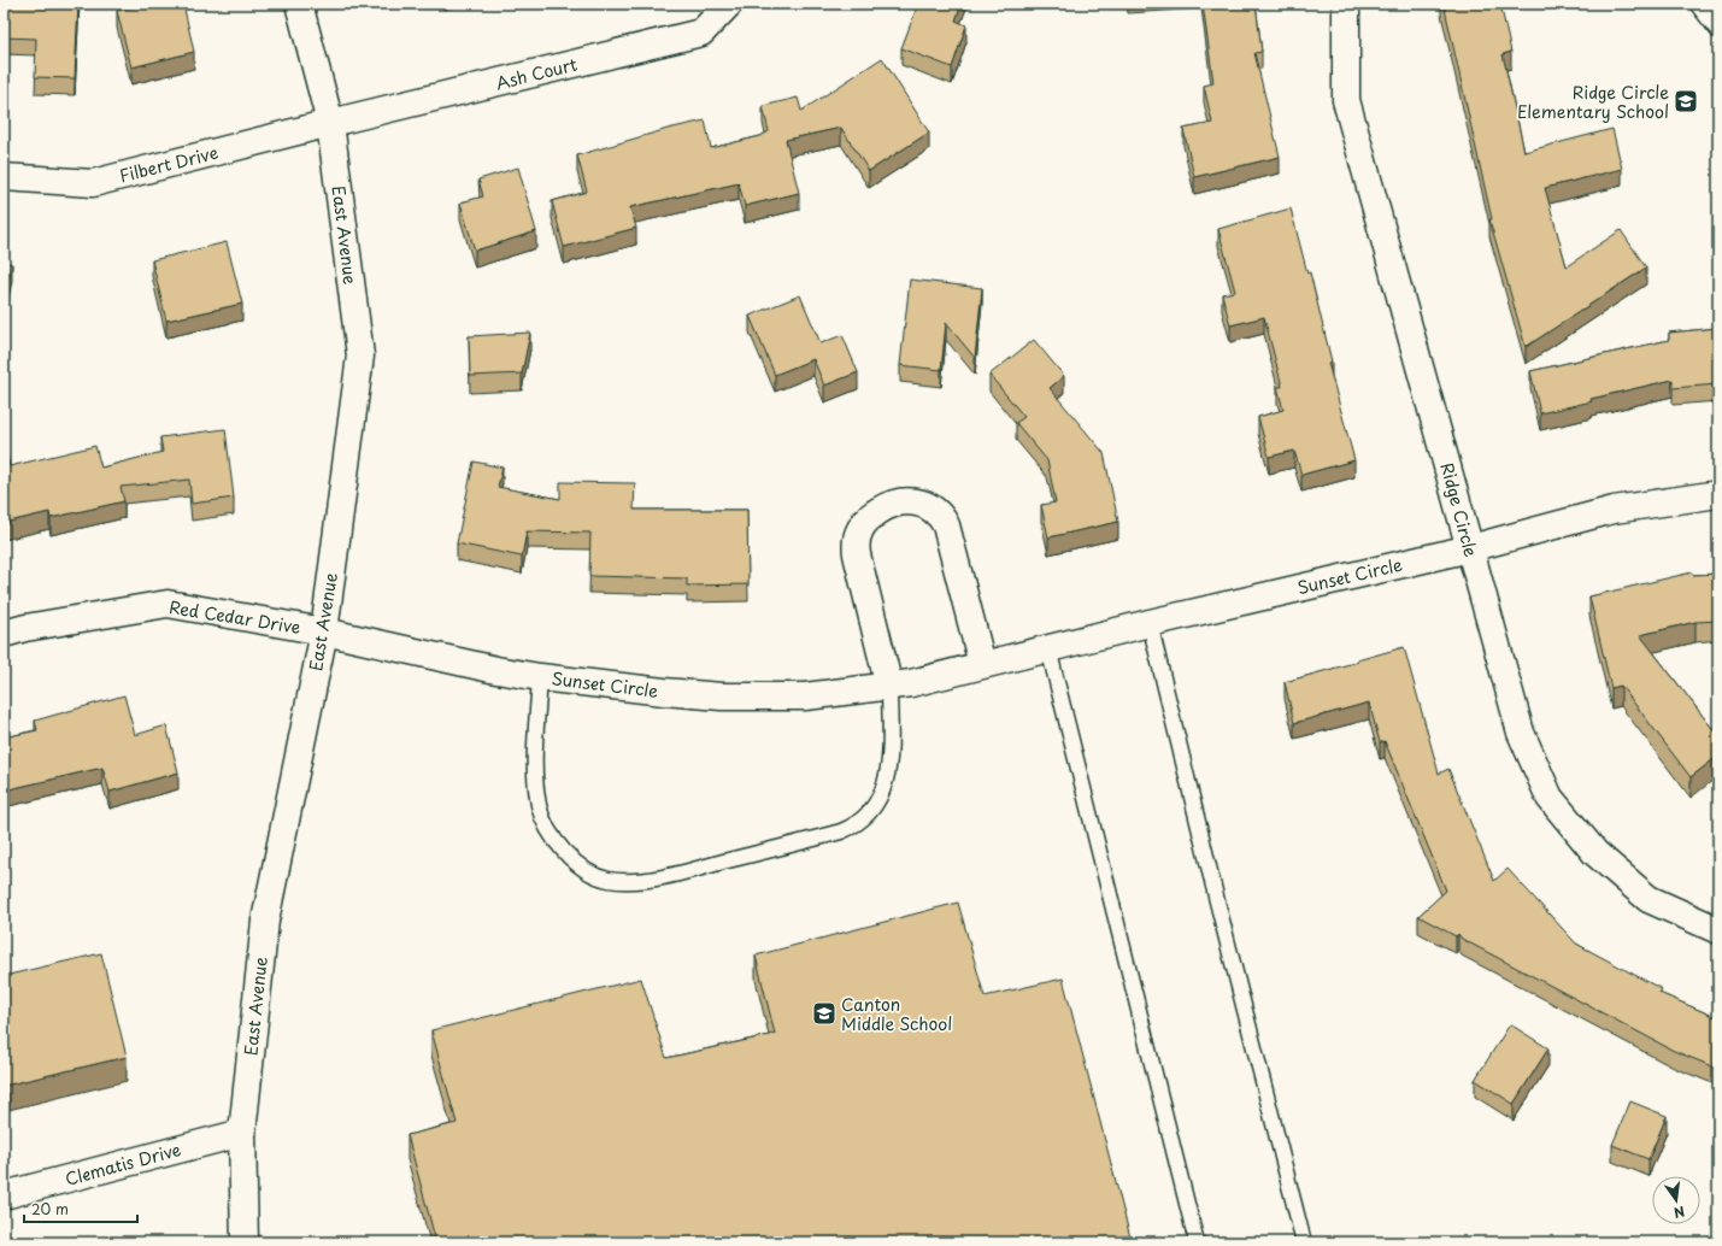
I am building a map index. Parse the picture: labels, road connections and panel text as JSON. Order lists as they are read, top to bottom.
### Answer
{
  "streets": {
    "street": [
      "Ash Court",
      "Filbert Drive",
      "East Avenue",
      "Ridge Circle",
      "Sunset Circle",
      "Red Cedar Drive",
      "Clematis Drive"
    ]
  },
  "crossings": [
    ["Ash Court", "Filbert Drive"],
    ["Ash Court", "East Avenue"],
    ["Filbert Drive", "East Avenue"],
    ["East Avenue", "Sunset Circle"],
    ["East Avenue", "Red Cedar Drive"],
    ["East Avenue", "Clematis Drive"],
    ["Ridge Circle", "Sunset Circle"],
    ["Sunset Circle", "Red Cedar Drive"]
  ],
  "places": {
    "school or university": ["Ridge Circle Elementary School", "Canton Middle School"]
  },
  "scale_bar": "20 m",
  "north": "bottom"
}
